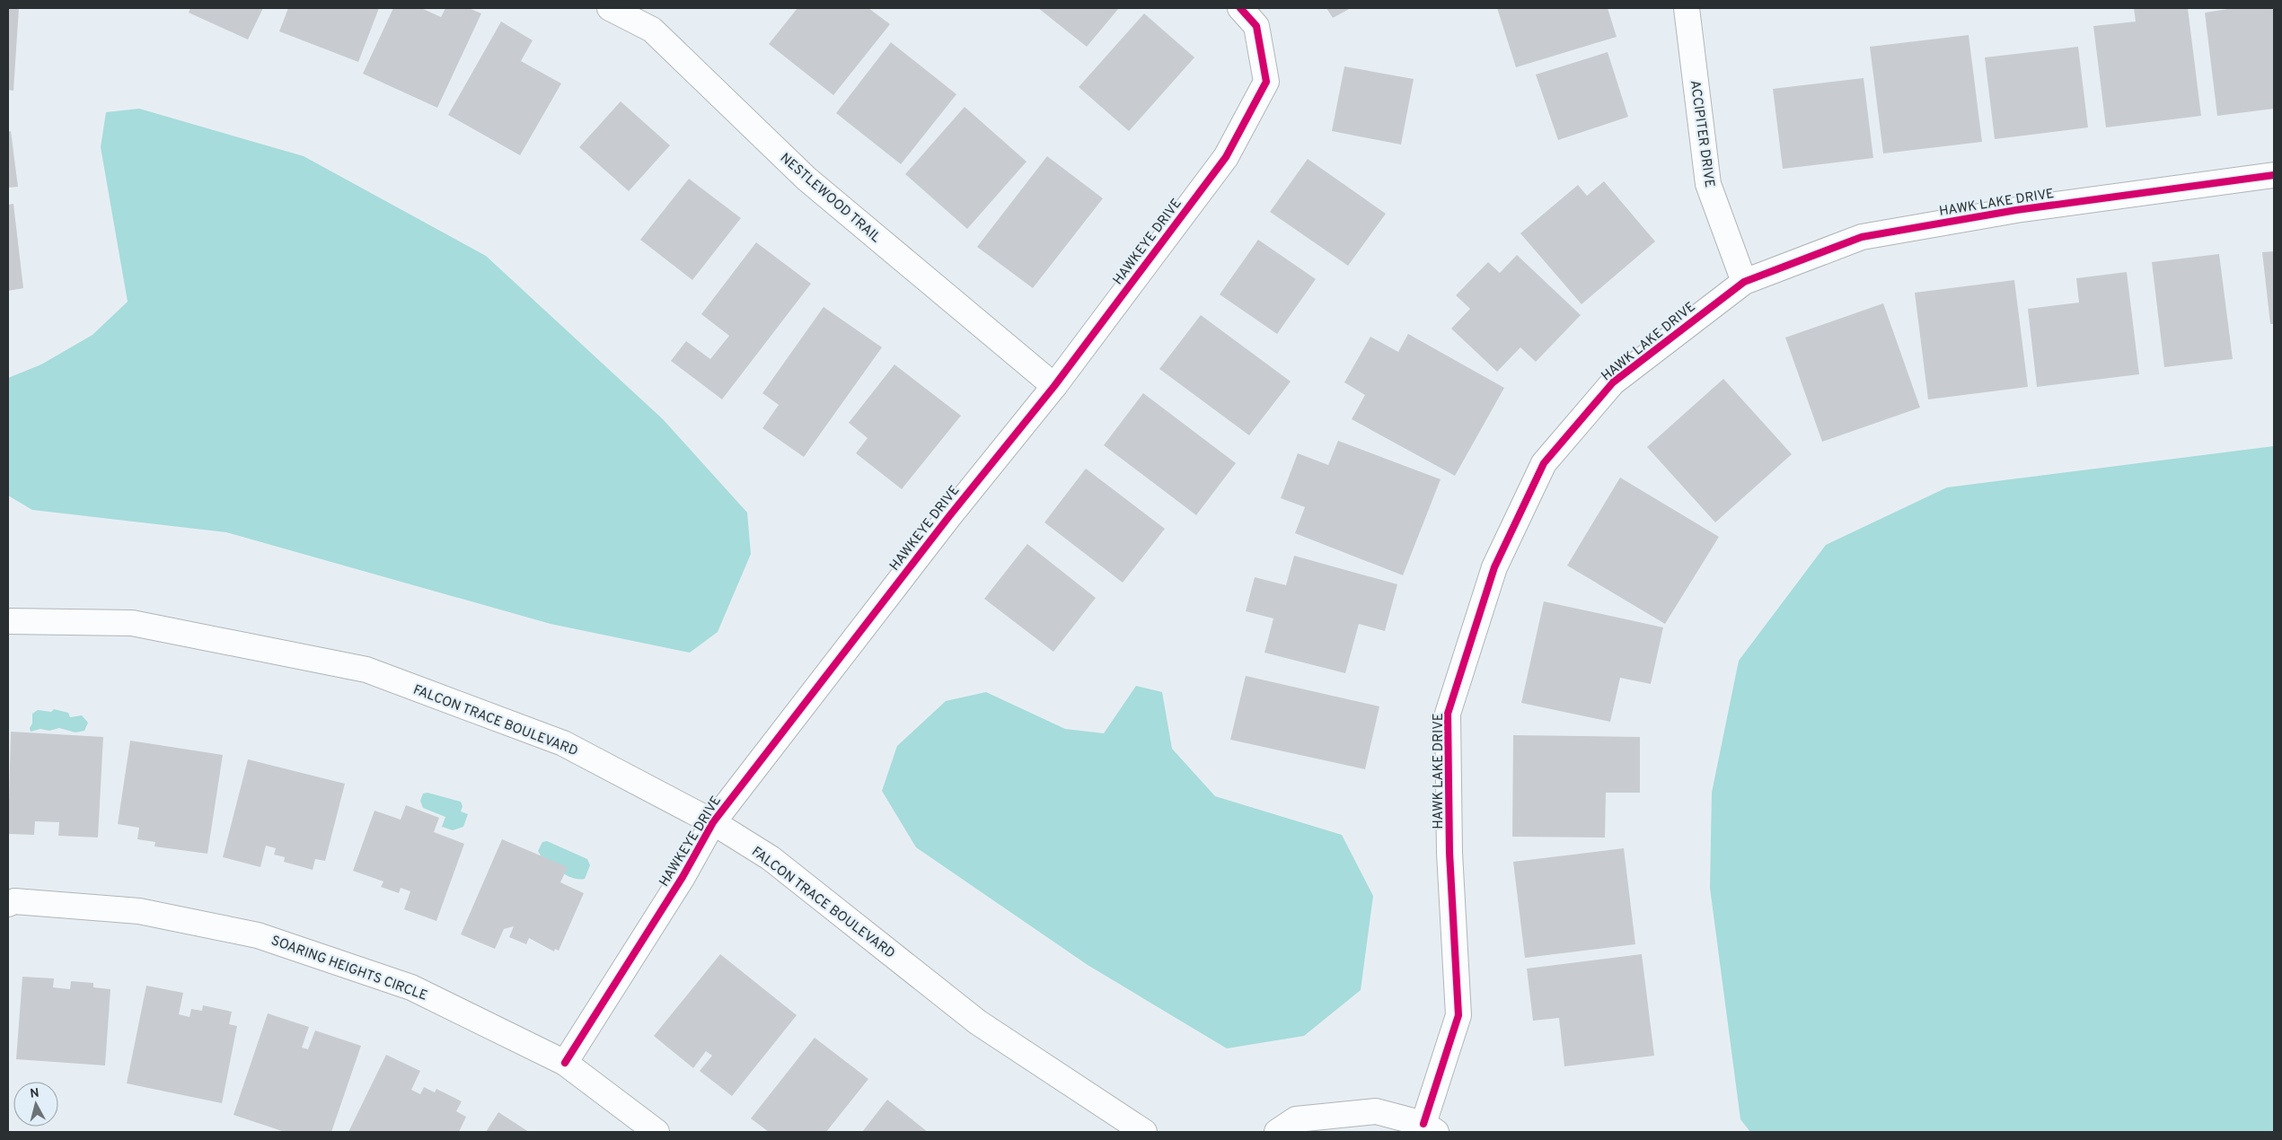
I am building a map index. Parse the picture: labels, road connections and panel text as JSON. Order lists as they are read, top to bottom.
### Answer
{
  "streets": {
    "street": [
      "ACCIPITER DRIVE",
      "NESTLEWOOD TRAIL",
      "HAWK LAKE DRIVE",
      "HAWKEYE DRIVE",
      "FALCON TRACE BOULEVARD",
      "SOARING HEIGHTS CIRCLE"
    ]
  },
  "crossings": [
    ["ACCIPITER DRIVE", "HAWK LAKE DRIVE"],
    ["NESTLEWOOD TRAIL", "HAWKEYE DRIVE"],
    ["HAWKEYE DRIVE", "FALCON TRACE BOULEVARD"],
    ["HAWKEYE DRIVE", "SOARING HEIGHTS CIRCLE"]
  ],
  "north": "top"
}
